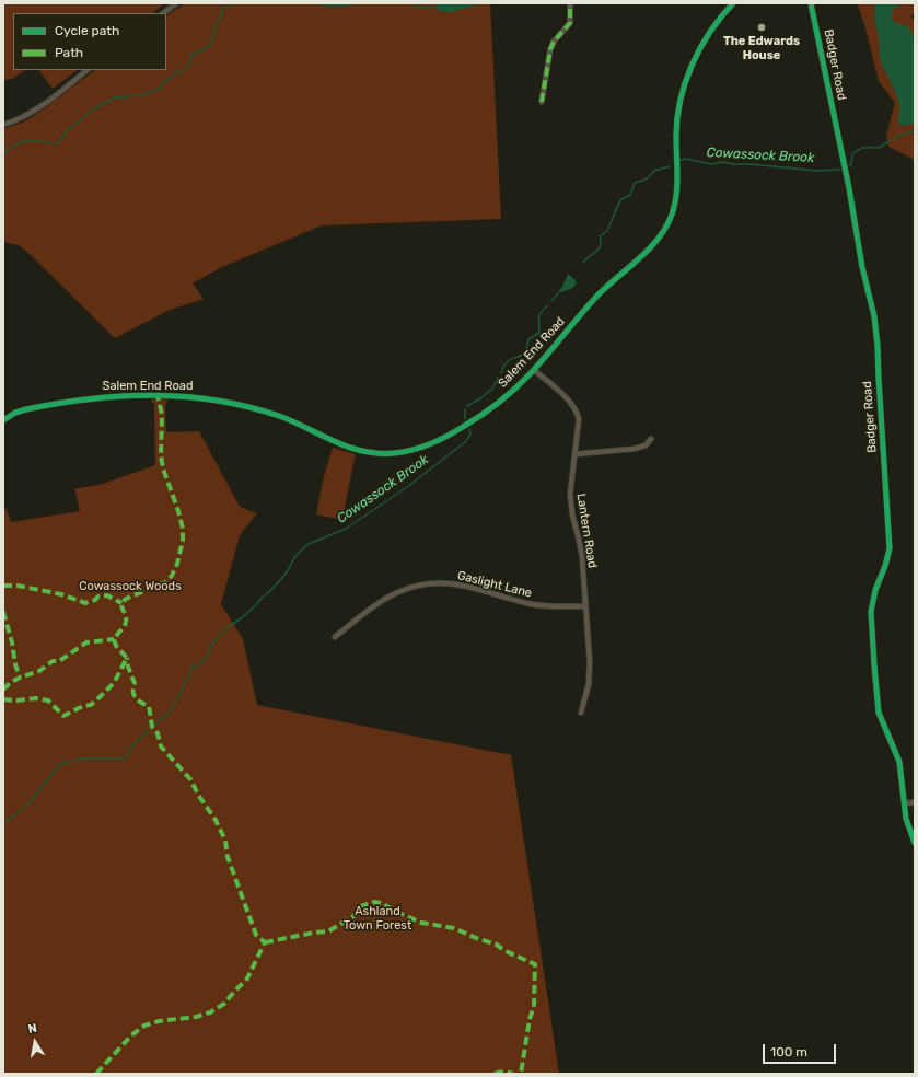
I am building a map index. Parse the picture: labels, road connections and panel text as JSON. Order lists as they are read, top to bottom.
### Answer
{
  "streets": {
    "street": [
      "Badger Road",
      "Salem End Road",
      "Lantern Road",
      "Gaslight Lane"
    ]
  },
  "crossings": [
    ["Salem End Road", "Lantern Road"],
    ["Lantern Road", "Gaslight Lane"]
  ],
  "water": ["Cowassock Brook"],
  "parks": ["Cowassock Woods", "Ashland Town Forest"],
  "places": ["The Edwards House"],
  "legend": ["Cycle path", "Path"],
  "scale_bar": "100 m",
  "north": "top"
}
